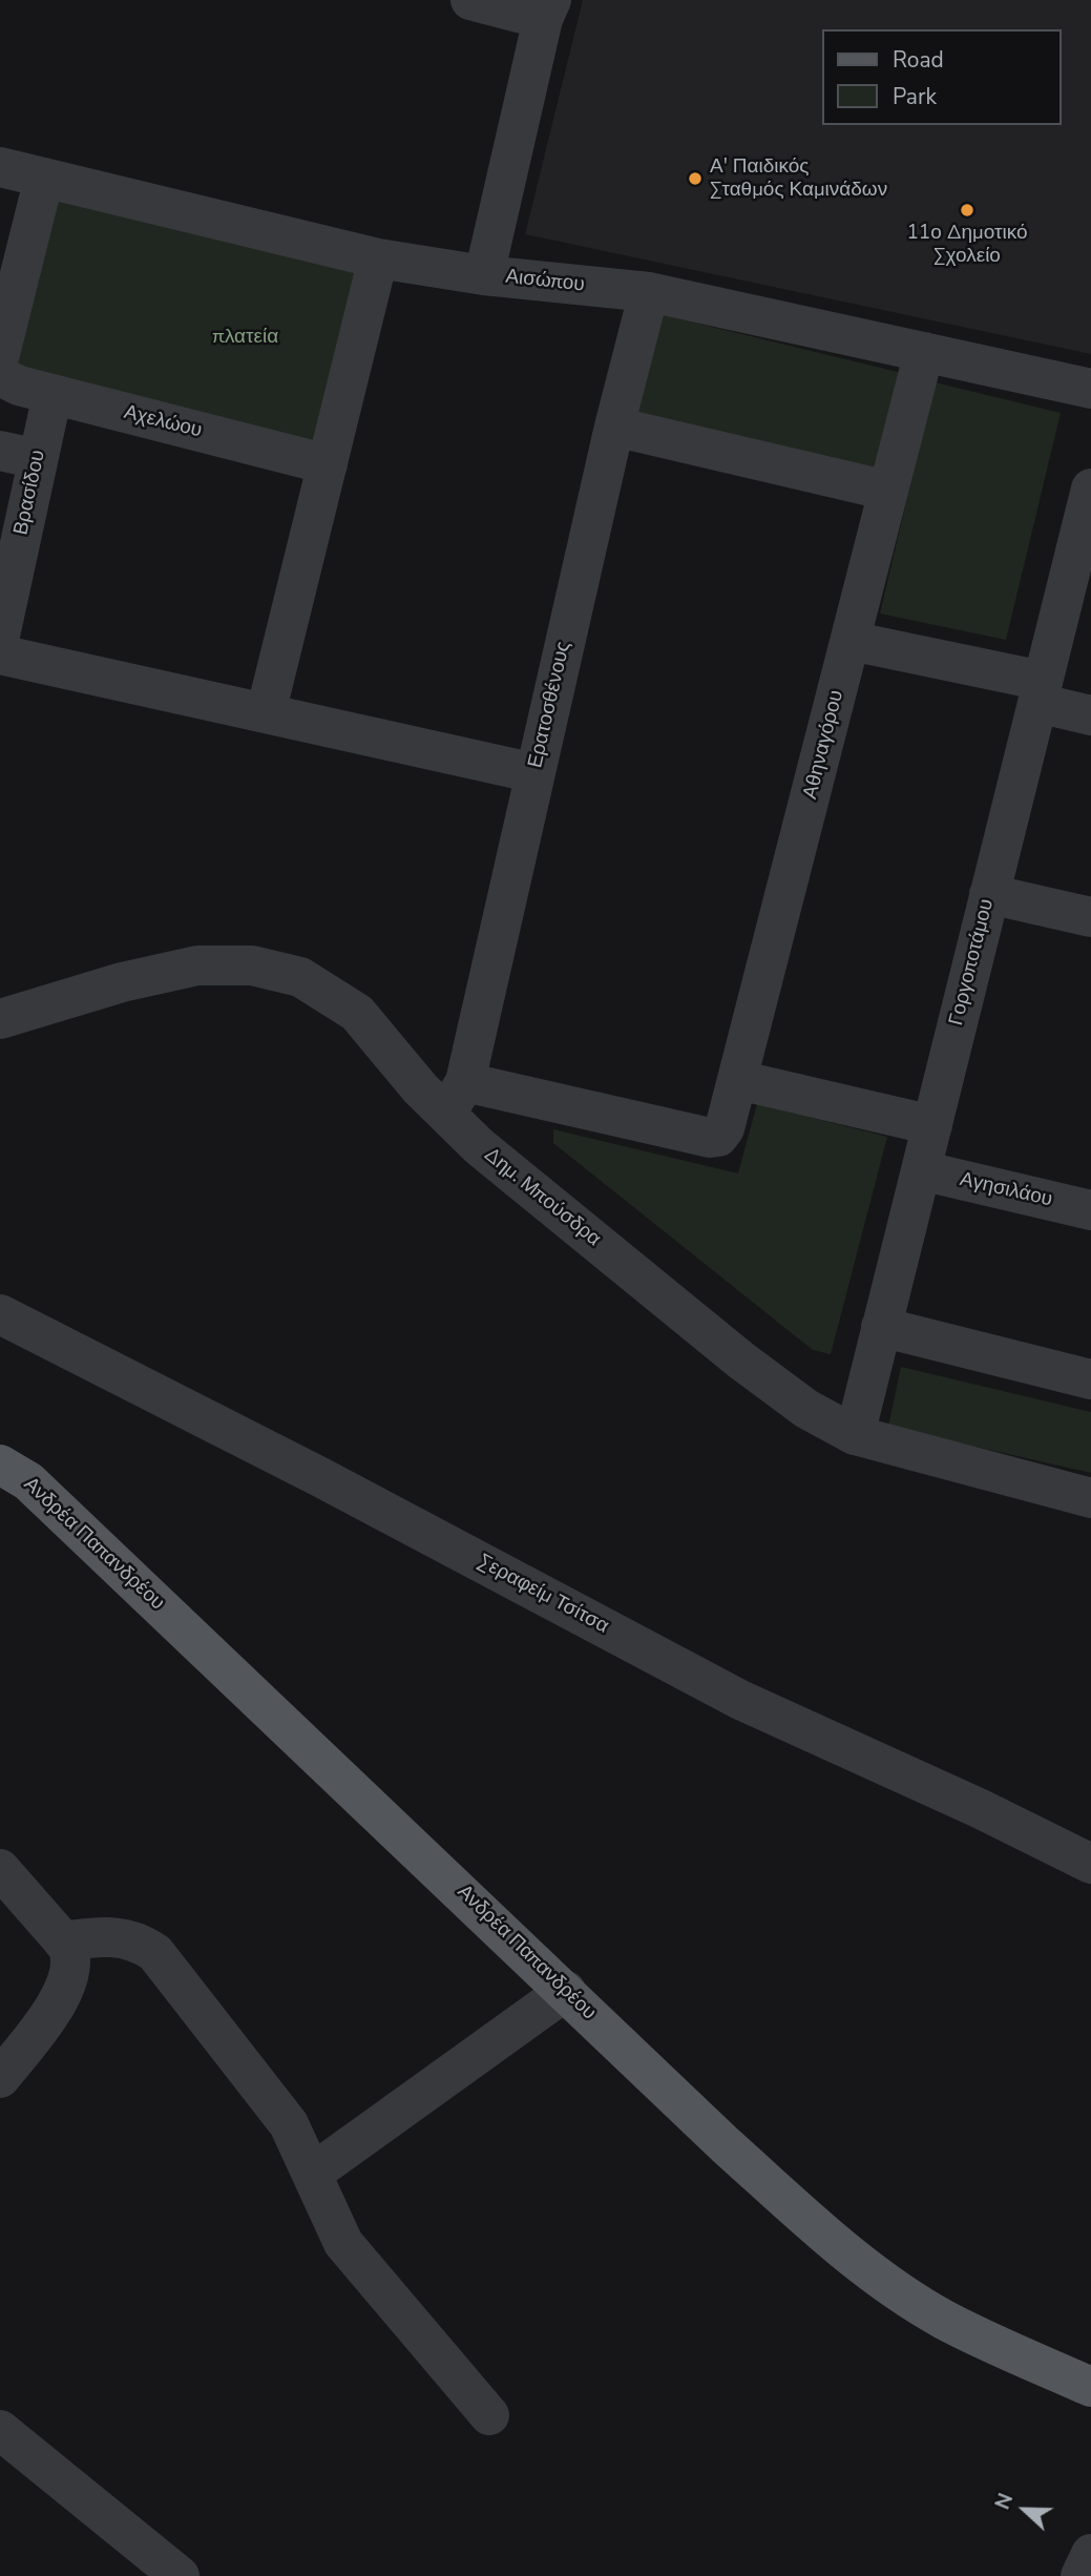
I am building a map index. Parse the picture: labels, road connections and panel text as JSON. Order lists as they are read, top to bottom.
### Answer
{
  "streets": {
    "main road": ["Ανδρέα Παπανδρέου"],
    "street": [
      "Αισώπου",
      "Αχελώου",
      "Βρασίδου",
      "Ερατοσθένους",
      "Αθηναγόρου",
      "Γοργοποτάμου",
      "Αγησιλάου",
      "Δημ. Μπούσδρα",
      "Σεραφείμ Τσίτσα"
    ]
  },
  "crossings": [
    ["Αισώπου", "Ερατοσθένους"],
    ["Αισώπου", "Αθηναγόρου"],
    ["Αχελώου", "Βρασίδου"],
    ["Ερατοσθένους", "Αθηναγόρου"],
    ["Ερατοσθένους", "Δημ. Μπούσδρα"],
    ["Αθηναγόρου", "Δημ. Μπούσδρα"],
    ["Γοργοποτάμου", "Αγησιλάου"],
    ["Γοργοποτάμου", "Δημ. Μπούσδρα"]
  ],
  "parks": ["πλατεία"],
  "places": ["Α' Παιδικός Σταθμός Καμινάδων", "11ο Δημοτικό Σχολείο"],
  "legend": ["Road", "Park"],
  "north": "left"
}
